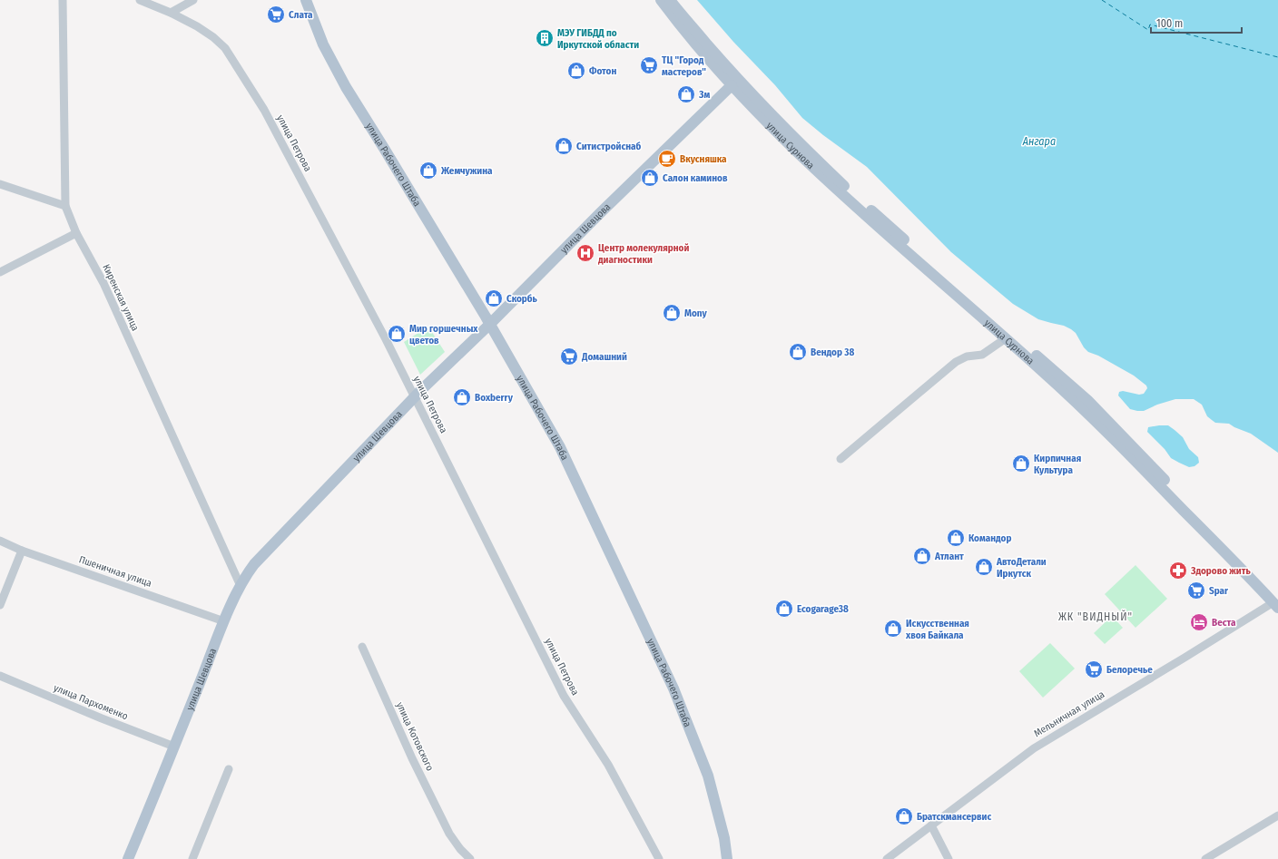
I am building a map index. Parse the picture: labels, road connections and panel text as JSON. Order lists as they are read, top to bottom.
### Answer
{
  "streets": {
    "main road": ["улица Сурнова", "улица Рабочего Штаба", "улица Шевцова"],
    "street": [
      "улица Петрова",
      "Киренская улица",
      "Пшеничная улица",
      "улица Пархоменко",
      "Мельничная улица",
      "улица Котовского"
    ]
  },
  "crossings": [
    ["улица Петрова", "улица Шевцова"],
    ["улица Сурнова", "улица Шевцова"],
    ["улица Сурнова", "Мельничная улица"],
    ["улица Рабочего Штаба", "улица Шевцова"],
    ["улица Шевцова", "Киренская улица"],
    ["улица Шевцова", "Пшеничная улица"],
    ["улица Шевцова", "улица Пархоменко"]
  ],
  "districts": ["ЖК \"ВИДНЫЙ\""],
  "water": ["Ангара"],
  "places": {
    "supermarket": [
      "Слата",
      "ТЦ \"Город мастеров\"",
      "Домашний",
      "Spar",
      "Белоречье"
    ],
    "building": ["МЭУ ГИБДД по Иркутской области"],
    "shop": [
      "Фотон",
      "Зм",
      "Ситистройснаб",
      "Жемчужина",
      "Салон каминов",
      "Скорбь",
      "Mony",
      "Мир горшечных цветов",
      "Вендор 38",
      "Boxberry",
      "Кирпичная Культура",
      "Командор",
      "Атлант",
      "АвтоДетали Иркутск",
      "Ecogarage38",
      "Искусственная хвоя Байкала",
      "Братскмансервис"
    ],
    "cafe": ["Вкусняшка"],
    "hospital": ["Центр молекулярной диагностики"],
    "pharmacy": ["Здорово жить"],
    "hotel": ["Веста"]
  },
  "scale_bar": "100 m"
}
